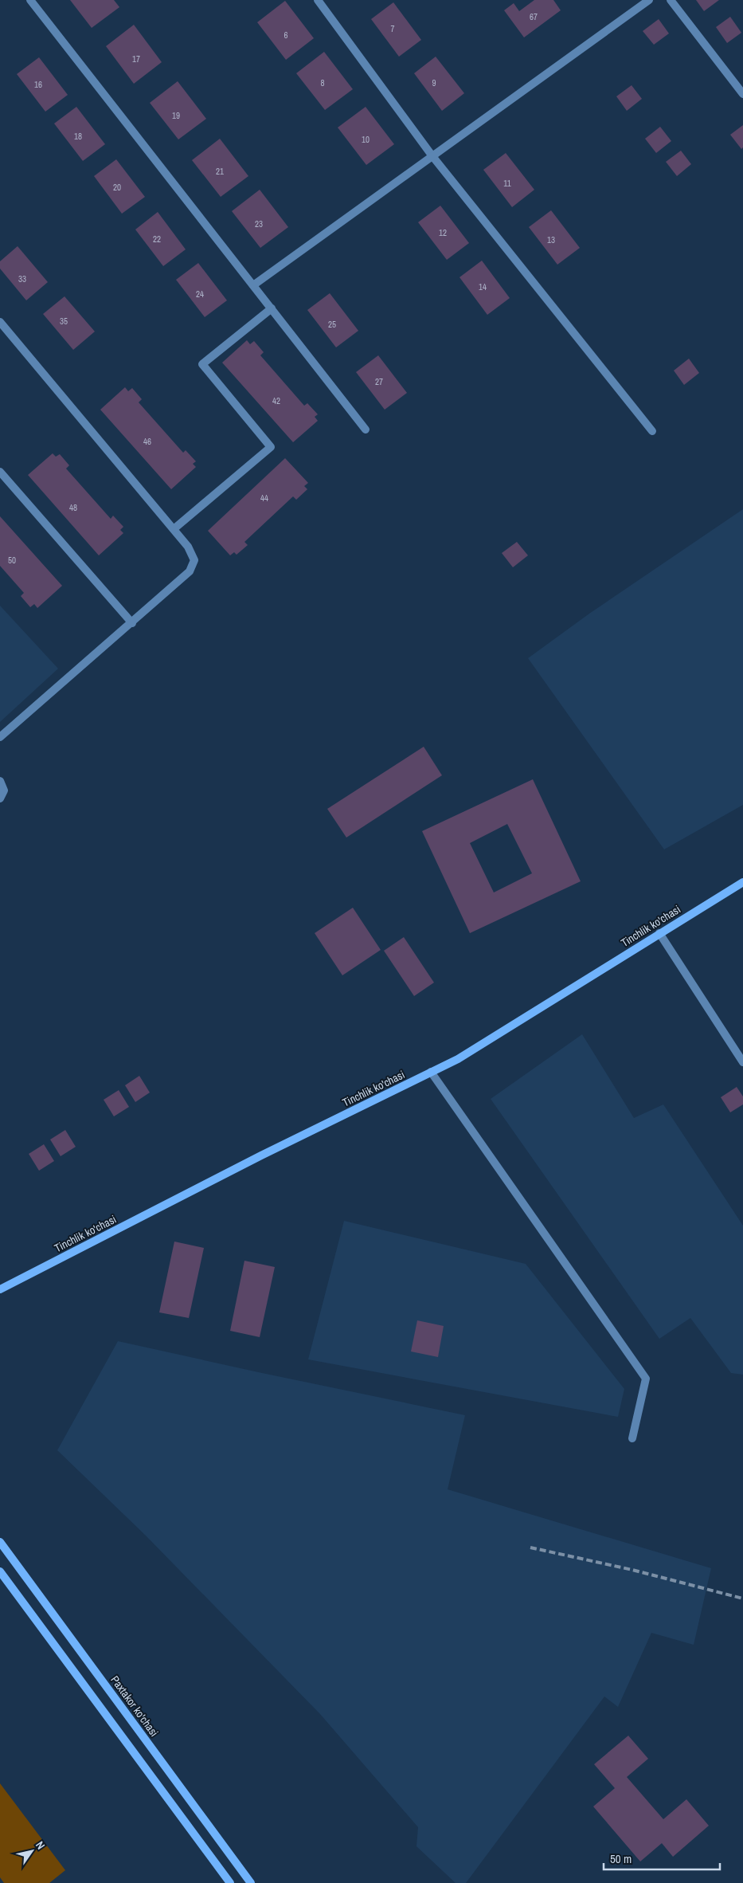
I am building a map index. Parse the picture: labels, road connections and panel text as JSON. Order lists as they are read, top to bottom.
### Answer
{
  "streets": {
    "main road": ["Tinchlik ko'chasi", "Paxtakor ko'chasi"]
  },
  "house_numbers": [
    "67",
    "7",
    "6",
    "17",
    "8",
    "9",
    "16",
    "19",
    "18",
    "10",
    "21",
    "11",
    "20",
    "23",
    "12",
    "22",
    "13",
    "33",
    "14",
    "24",
    "35",
    "25",
    "27",
    "42",
    "46",
    "44",
    "48",
    "50"
  ],
  "scale_bar": "50 m",
  "north": "top right"
}
